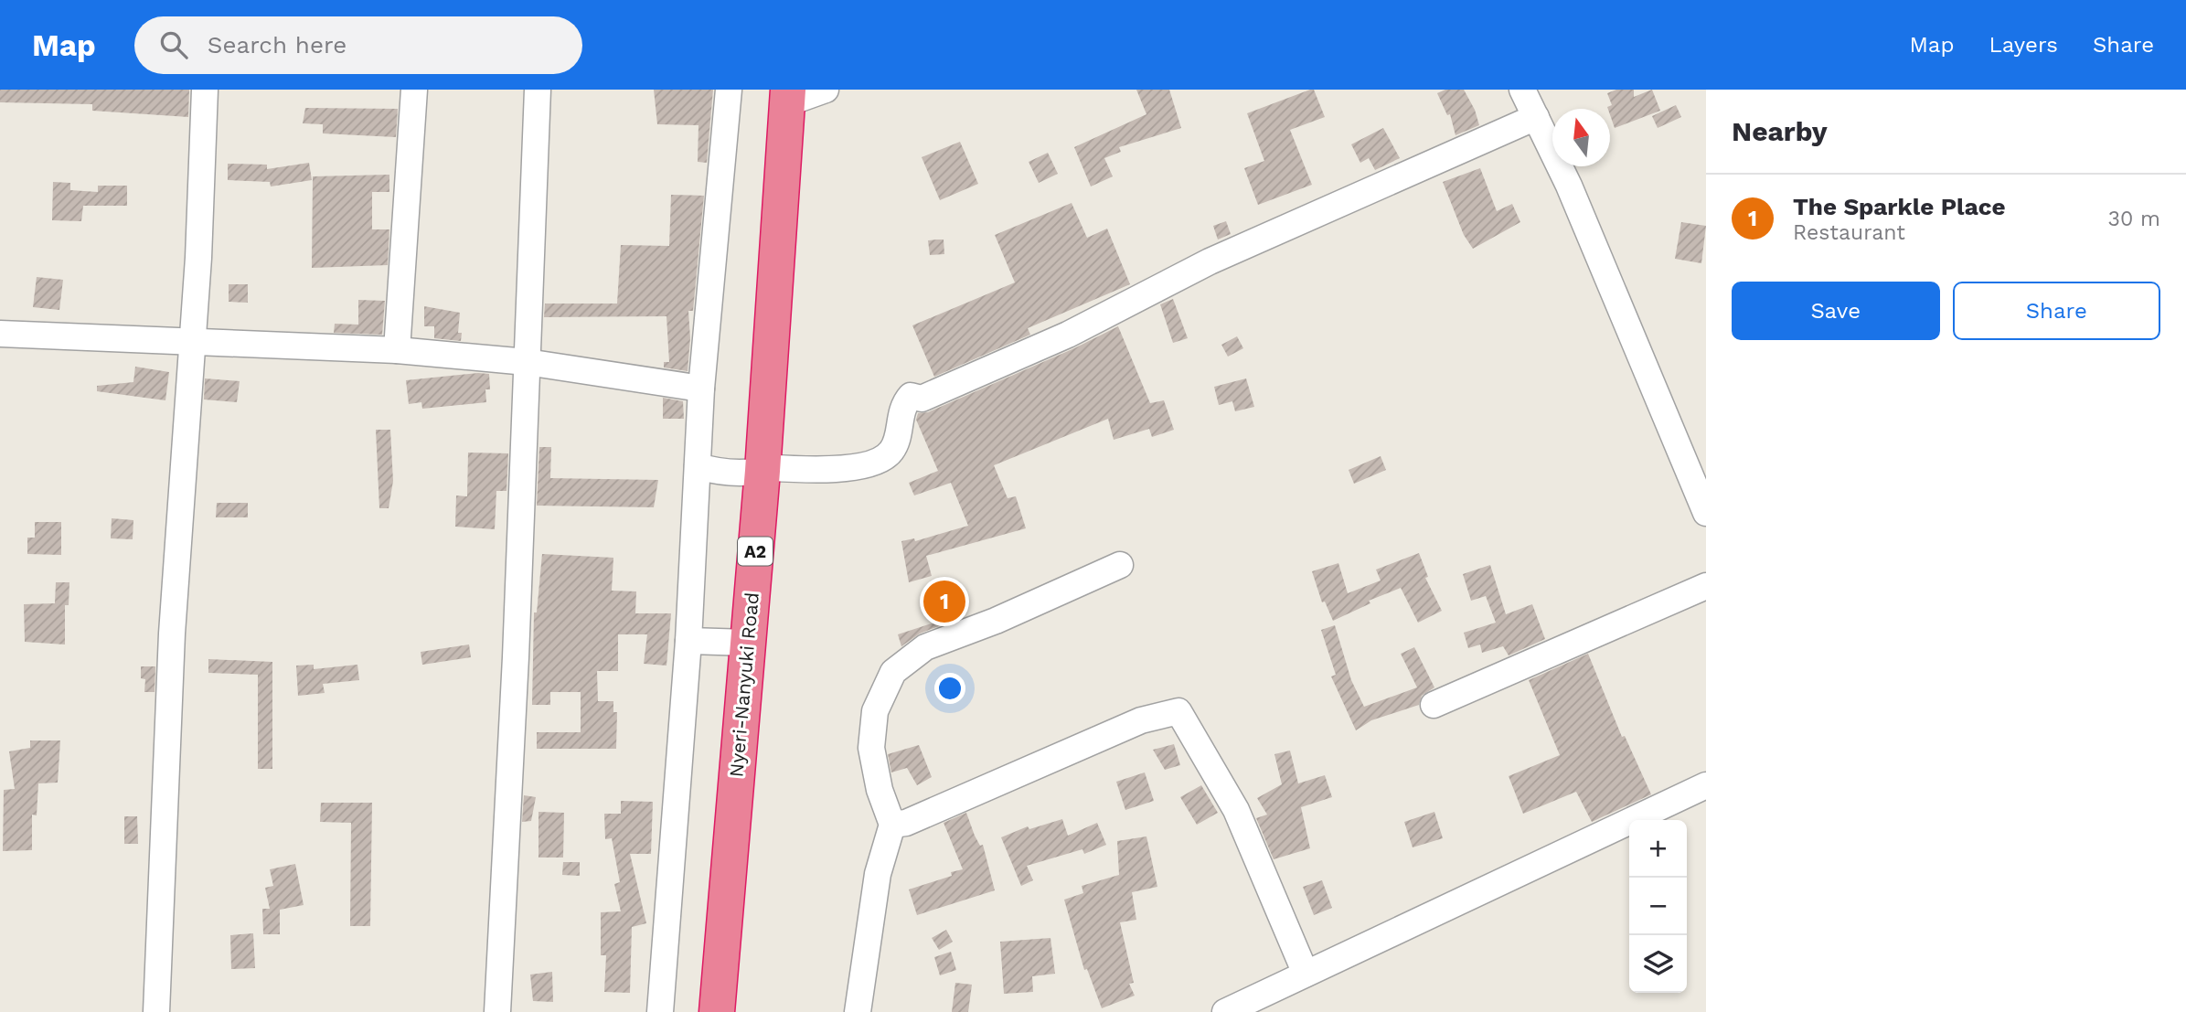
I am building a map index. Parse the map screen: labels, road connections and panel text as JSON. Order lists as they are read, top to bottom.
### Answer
{
  "streets": {
    "highway": ["A2", "Nyeri-Nanyuki Road"]
  },
  "north": "top",
  "page": {
    "header": "Map",
    "search": "Search here",
    "nav": ["Map", "Layers", "Share"],
    "heading": "Nearby",
    "list": [
      {
        "mark": "1",
        "name": "The Sparkle Place",
        "note": "Restaurant",
        "value": "30 m"
      }
    ],
    "buttons": ["Save", "Share"],
    "pins": "1",
    "map_buttons": ["+", "−"]
  }
}
